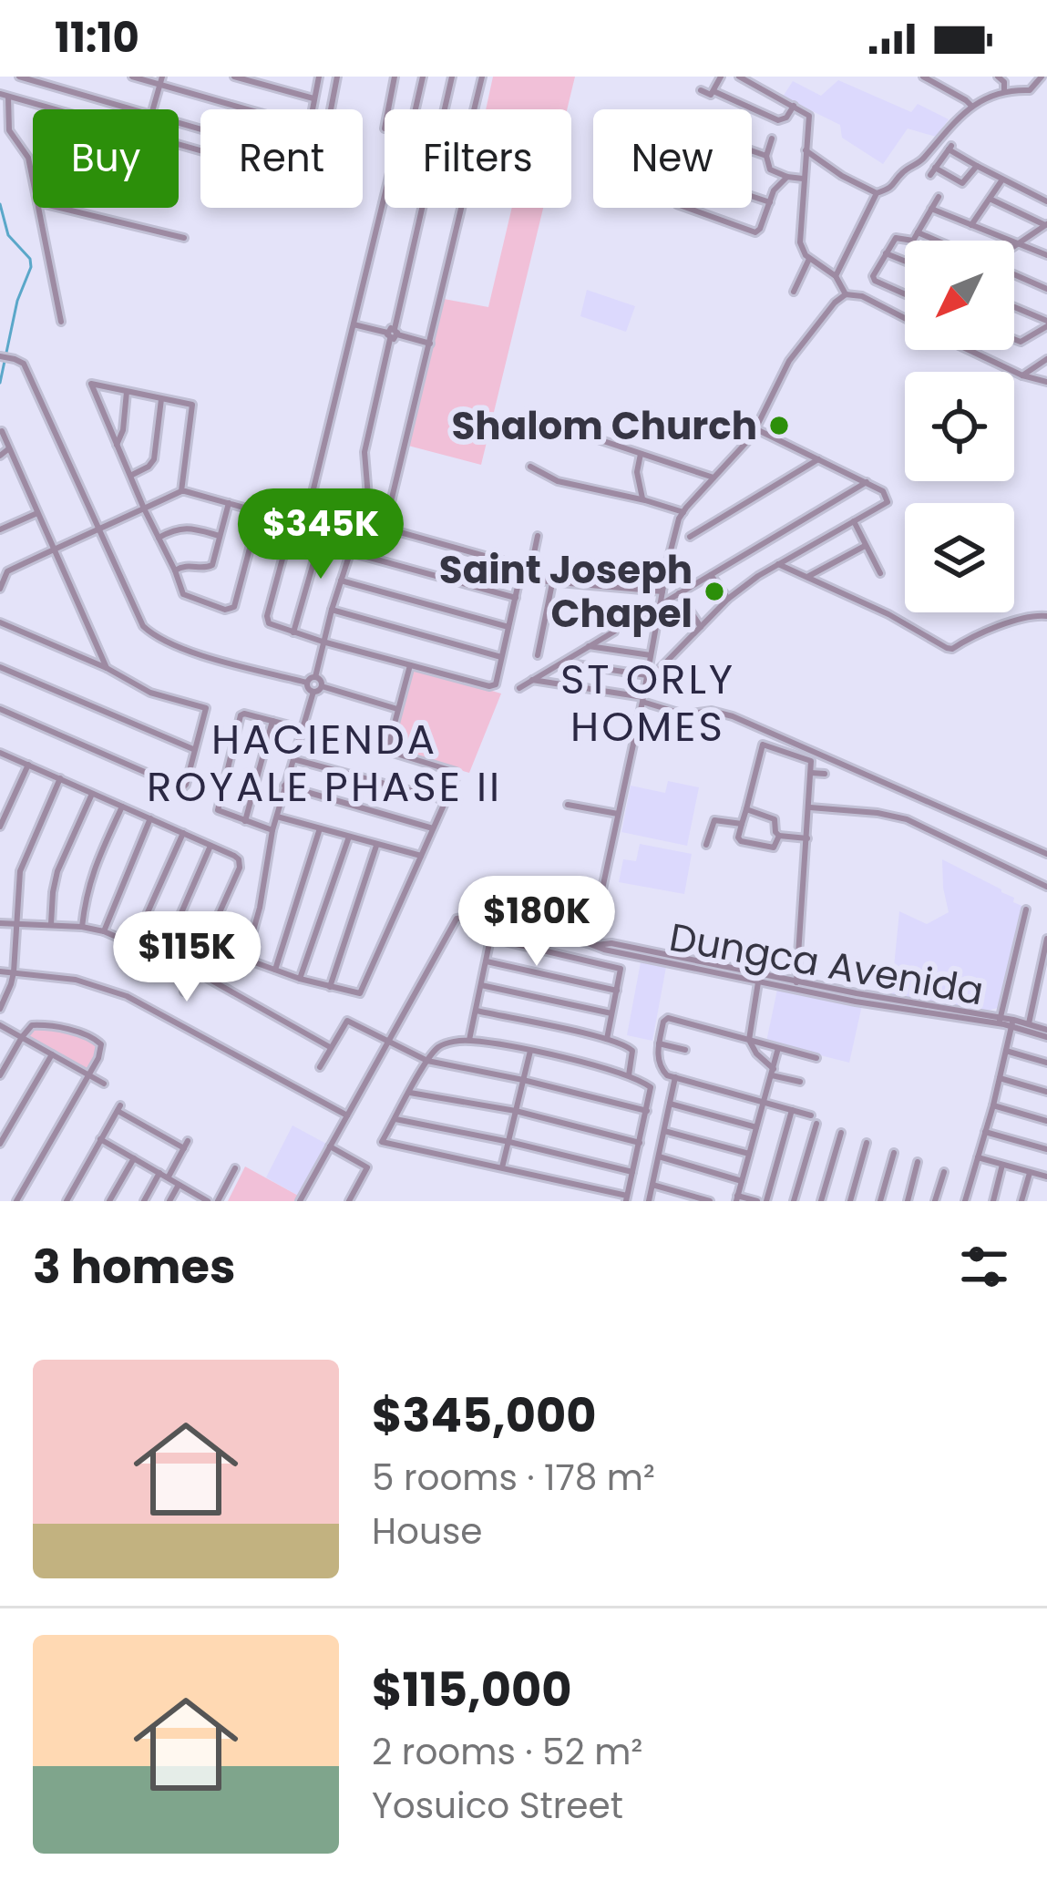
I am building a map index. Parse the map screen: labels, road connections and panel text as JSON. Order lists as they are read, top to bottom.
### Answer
{
  "streets": {
    "street": ["Dungca Avenida"]
  },
  "districts": ["ST ORLY HOMES", "HACIENDA ROYALE PHASE II"],
  "places": ["Shalom Church", "Saint Joseph Chapel"],
  "north": "bottom left",
  "page": {
    "status": "11:10",
    "chip": [
      "Buy",
      "Rent",
      "Filters",
      "New"
    ],
    "price": ["$345K", "$180K", "$115K"],
    "heading": "3 homes",
    "list": [
      {
        "name": "$345,000",
        "note": "5 rooms · 178 m² · House"
      },
      {
        "name": "$115,000",
        "note": "2 rooms · 52 m² · Yosuico Street"
      }
    ]
  }
}
